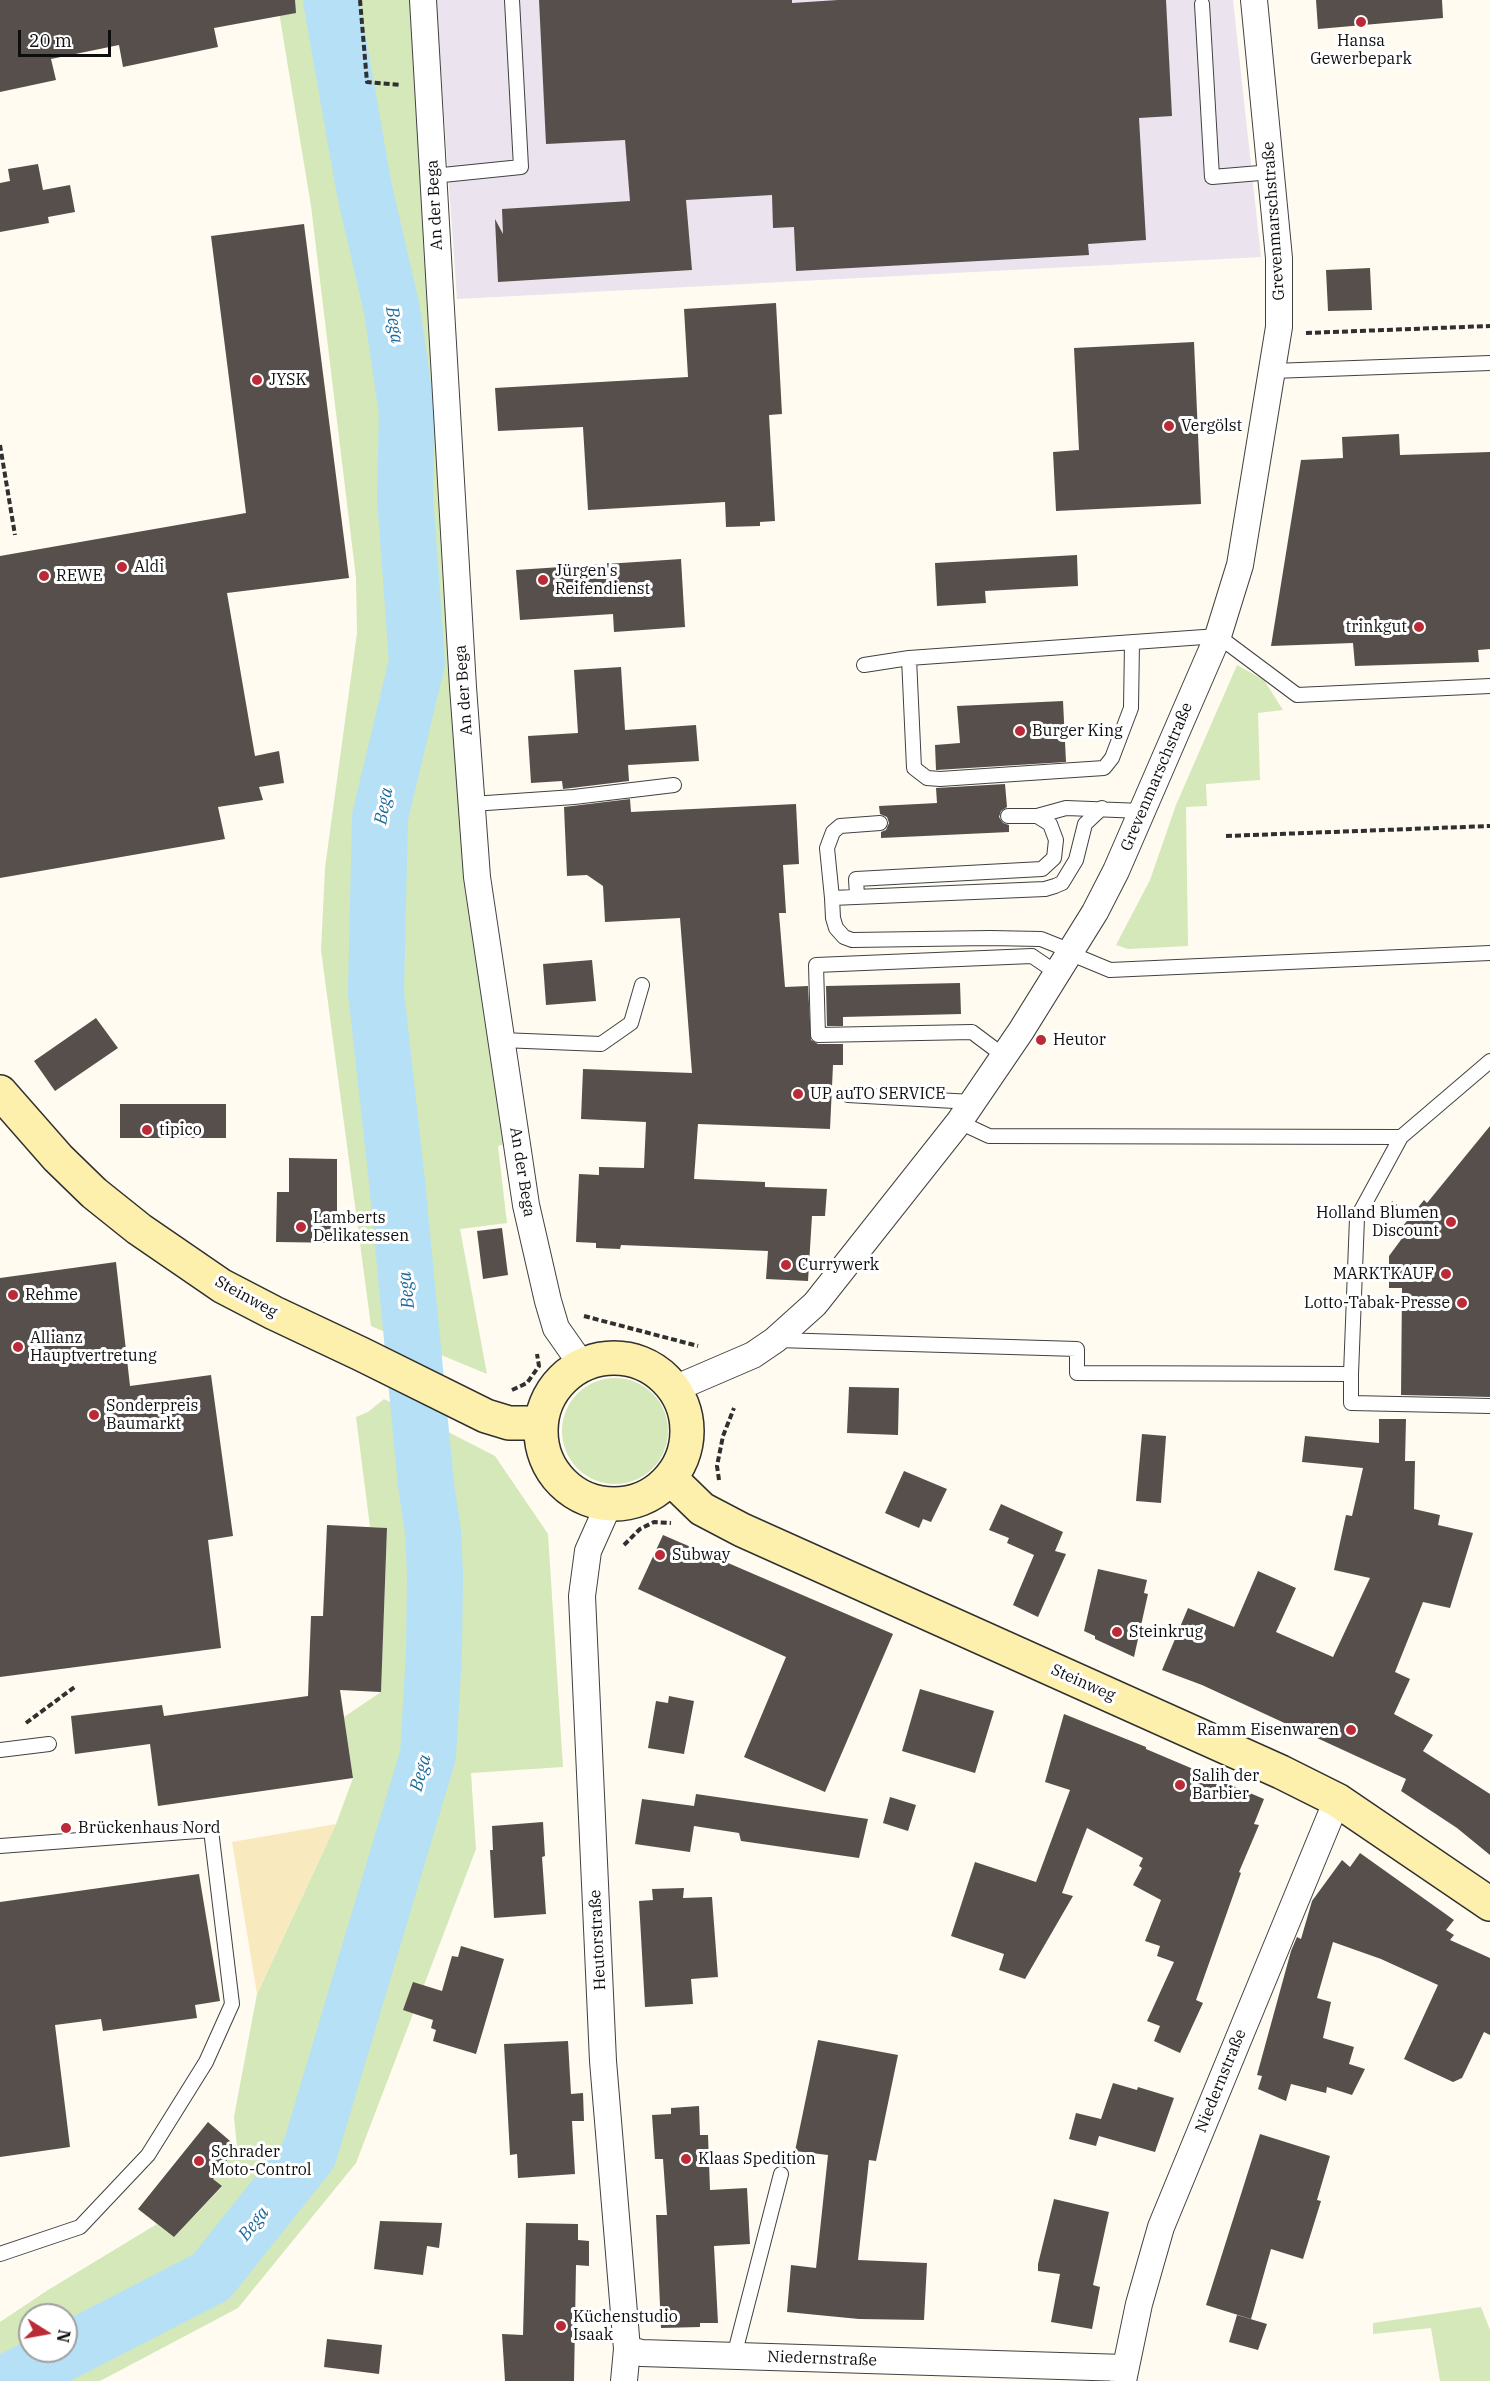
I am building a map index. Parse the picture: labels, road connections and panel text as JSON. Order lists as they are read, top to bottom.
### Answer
{
  "streets": {
    "street": [
      "An der Bega",
      "Grevenmarschstraße",
      "Steinweg",
      "Heutorstraße",
      "Niedernstraße"
    ]
  },
  "crossings": [
    ["An der Bega", "Grevenmarschstraße"],
    ["An der Bega", "Steinweg"],
    ["An der Bega", "Heutorstraße"],
    ["Grevenmarschstraße", "Steinweg"],
    ["Grevenmarschstraße", "Heutorstraße"],
    ["Steinweg", "Heutorstraße"],
    ["Steinweg", "Niedernstraße"],
    ["Heutorstraße", "Niedernstraße"]
  ],
  "water": ["Bega"],
  "places": [
    "Hansa Gewerbepark",
    "JYSK",
    "Vergölst",
    "Aldi",
    "REWE",
    "Jürgen's Reifendienst",
    "trinkgut",
    "Burger King",
    "Heutor",
    "UP auTO SERVICE",
    "tipico",
    "Holland Blumen Discount",
    "Lamberts Delikatessen",
    "Currywerk",
    "MARKTKAUF",
    "Rehme",
    "Lotto-Tabak-Presse",
    "Allianz Hauptvertretung",
    "Sonderpreis Baumarkt",
    "Subway",
    "Steinkrug",
    "Ramm Eisenwaren",
    "Salih der Barbier",
    "Brückenhaus Nord",
    "Klaas Spedition",
    "Schrader Moto-Control",
    "Küchenstudio Isaak"
  ],
  "scale_bar": "20 m",
  "north": "right"
}
